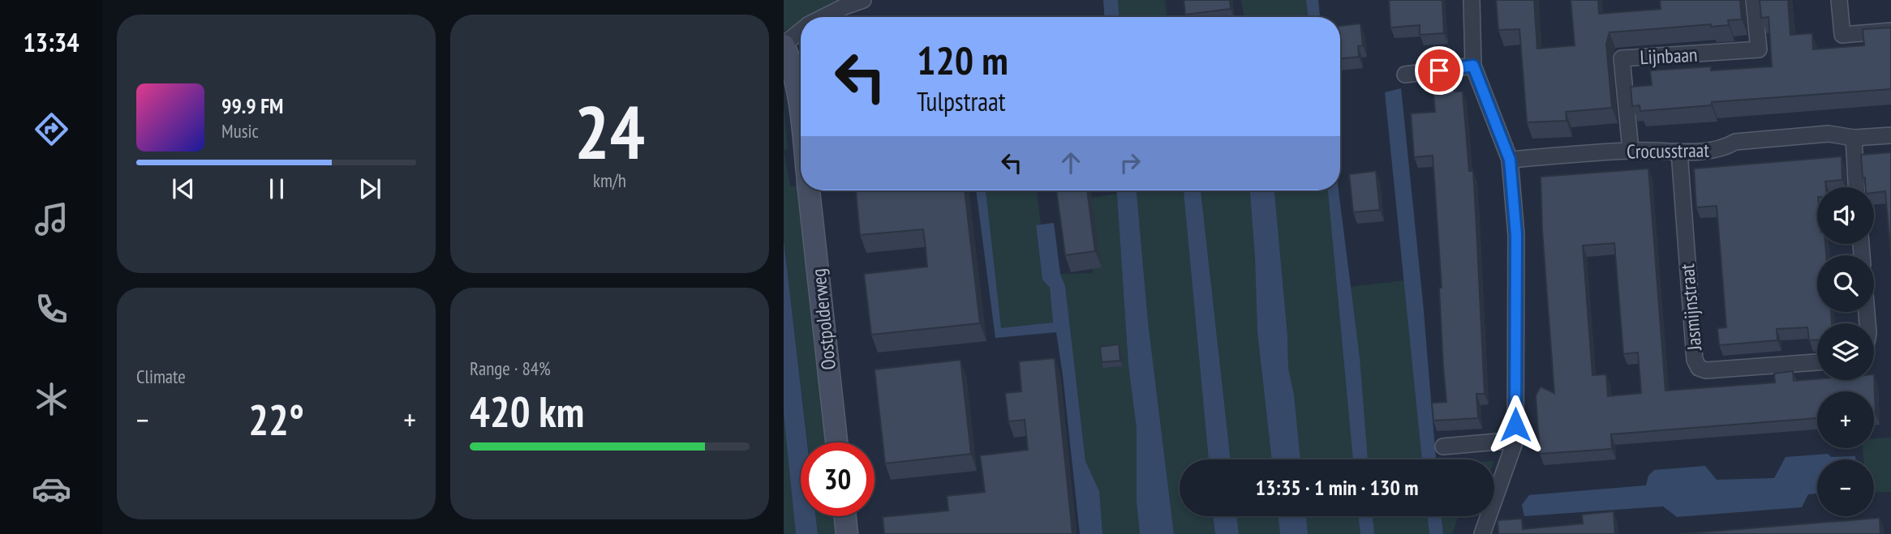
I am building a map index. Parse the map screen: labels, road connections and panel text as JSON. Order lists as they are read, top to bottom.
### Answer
{
  "streets": {
    "street": [
      "Lijnbaan",
      "Crocusstraat",
      "Jasmijnstraat",
      "Oostpolderweg"
    ]
  },
  "crossings": [
    ["Lijnbaan", "Crocusstraat"],
    ["Crocusstraat", "Jasmijnstraat"]
  ],
  "page": {
    "tabs": "13:34",
    "tile": [
      ["24", "km/h"],
      "Climate",
      ["Range · 84%", "420 km"]
    ],
    "turn": ["120 m", "Tulpstraat"],
    "song": ["99.9 FM", "Music"],
    "map_buttons": ["+", "−"],
    "heat": ["−", "22°", "+"],
    "limit": "30",
    "trip": "13:35 · 1 min · 130 m"
  }
}
